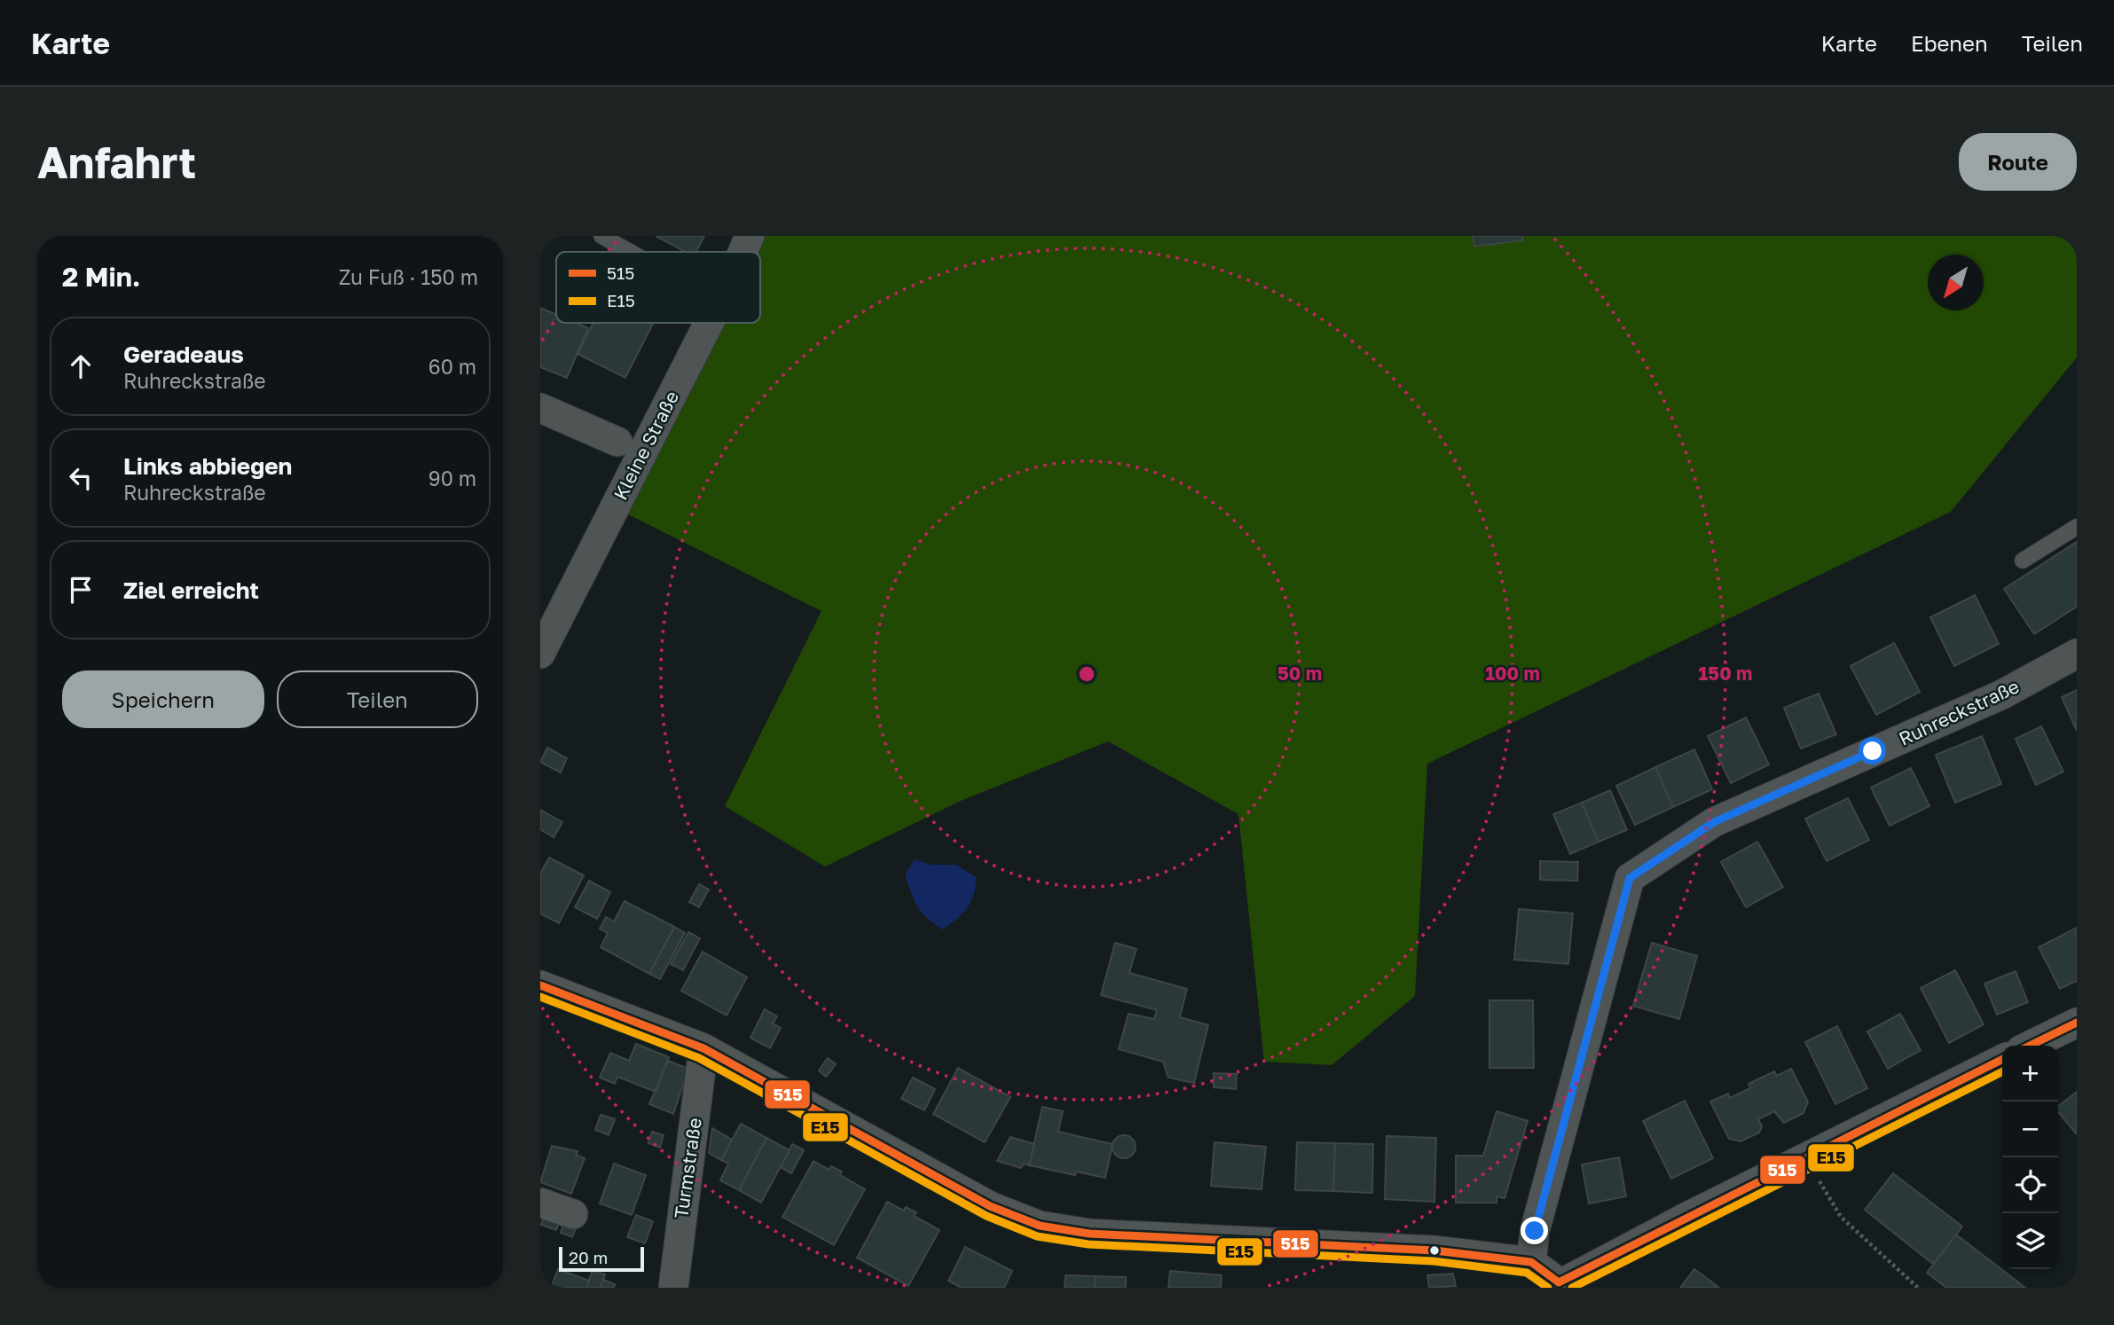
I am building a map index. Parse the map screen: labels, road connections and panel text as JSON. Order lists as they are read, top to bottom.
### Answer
{
  "streets": {
    "street": ["Kleine Straße", "Ruhreckstraße", "Turmstraße"]
  },
  "lines": ["transit line 515", "transit line E15"],
  "legend": ["515", "E15"],
  "scale_bar": "20 m",
  "north": "bottom left",
  "page": {
    "header": "Karte",
    "nav": ["Karte", "Ebenen", "Teilen"],
    "buttons": [
      "Route",
      ["Speichern", "Teilen"]
    ],
    "title": "Anfahrt",
    "heading": ["2 Min.", "Zu Fuß · 150 m"],
    "list": [
      ["Geradeaus", "Ruhreckstraße", "60 m"],
      ["Links abbiegen", "Ruhreckstraße", "90 m"],
      "Ziel erreicht"
    ],
    "map_buttons": ["+", "−"],
    "scale": "20 m"
  },
  "rings": ["50 m", "100 m", "150 m"]
}
